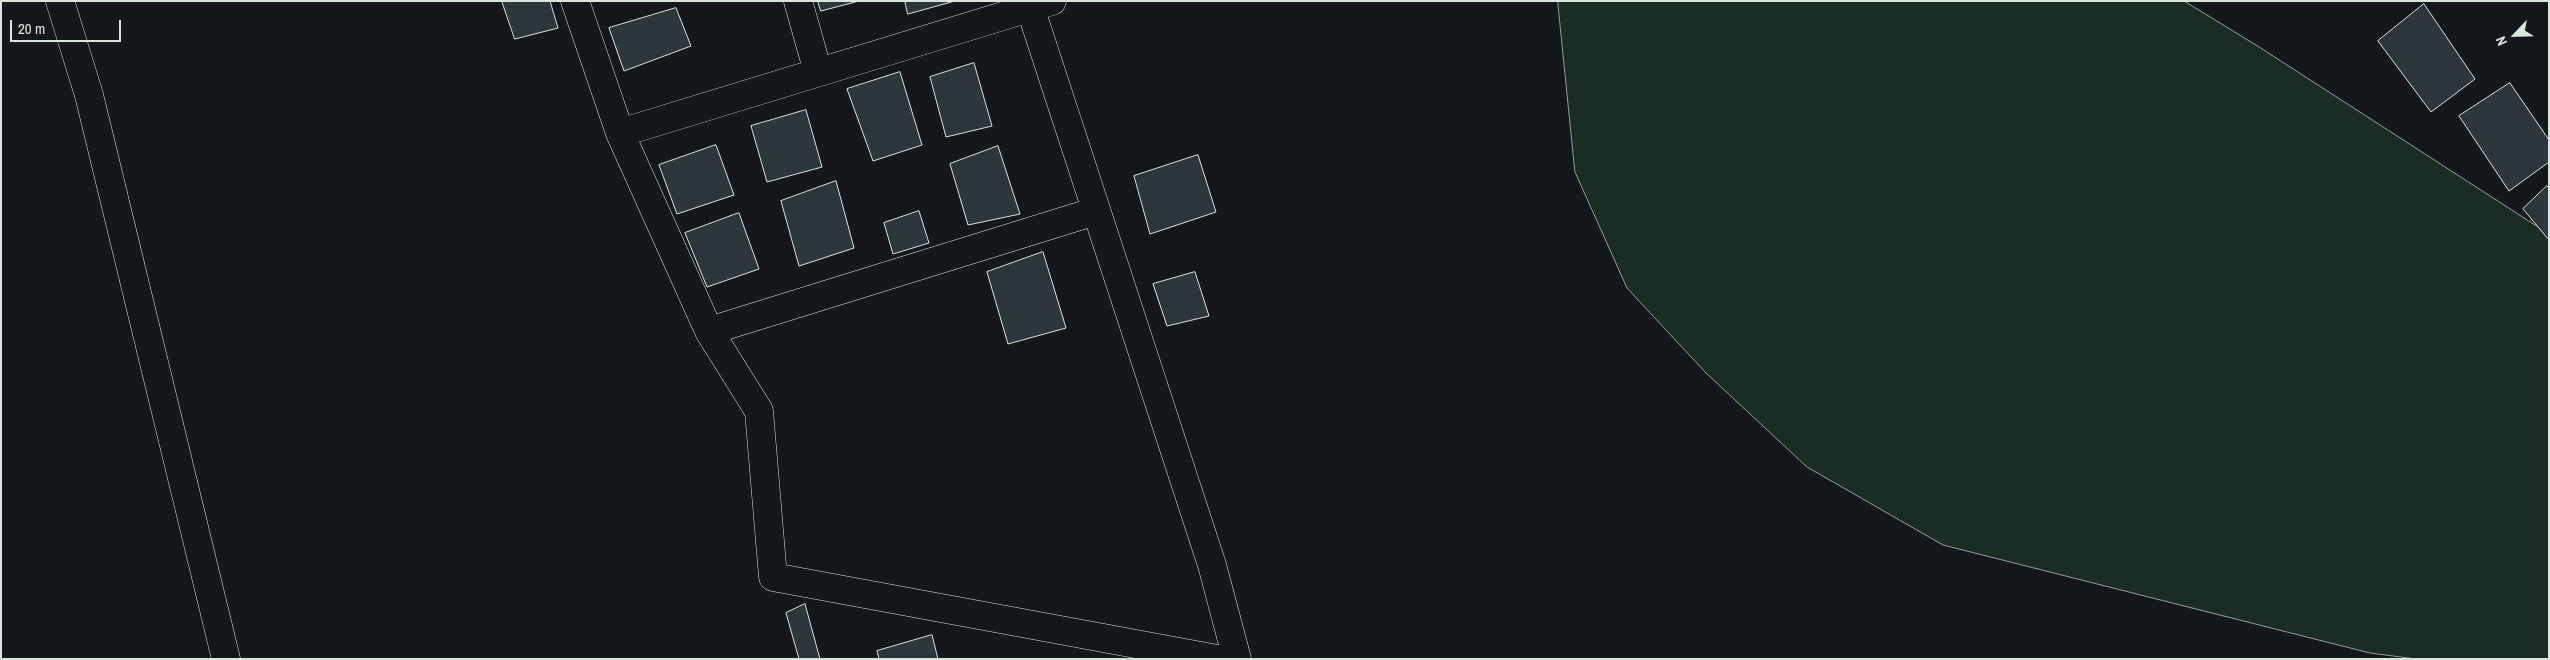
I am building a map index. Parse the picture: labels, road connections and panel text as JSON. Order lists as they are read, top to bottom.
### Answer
{
  "scale_bar": "20 m",
  "north": "bottom left"
}
